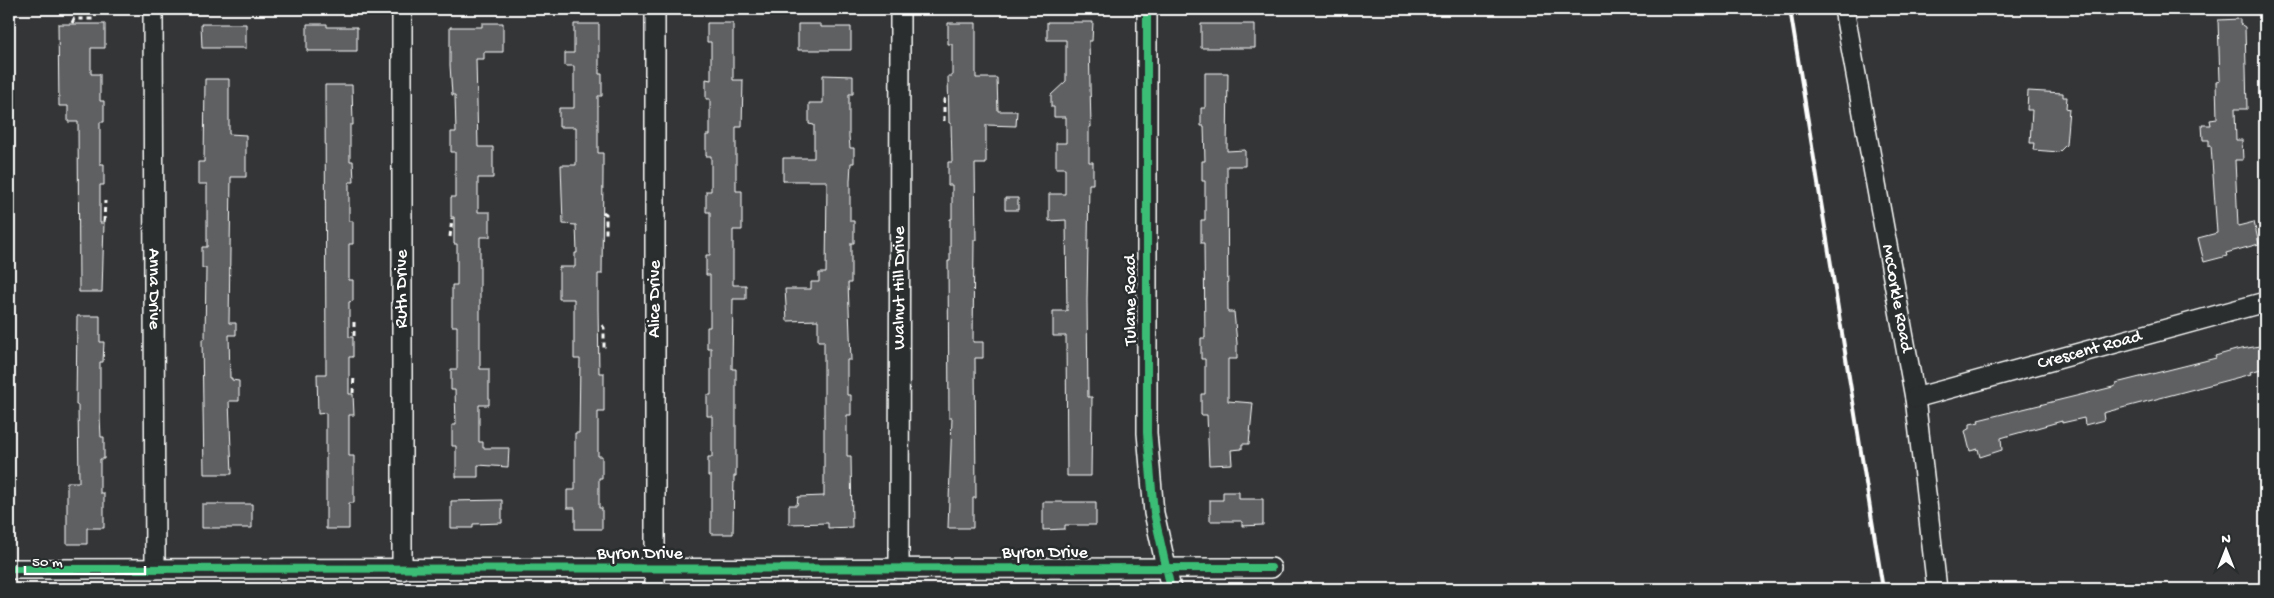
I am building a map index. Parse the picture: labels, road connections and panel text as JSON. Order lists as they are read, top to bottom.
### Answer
{
  "streets": {
    "street": [
      "Anna Drive",
      "Ruth Drive",
      "Walnut Hill Drive",
      "McCorkle Road",
      "Alice Drive",
      "Tulane Road",
      "Crescent Road",
      "Byron Drive"
    ]
  },
  "crossings": [
    ["Anna Drive", "Byron Drive"],
    ["Ruth Drive", "Byron Drive"],
    ["Walnut Hill Drive", "Byron Drive"],
    ["McCorkle Road", "Crescent Road"],
    ["Alice Drive", "Byron Drive"],
    ["Tulane Road", "Byron Drive"]
  ],
  "scale_bar": "50 m",
  "north": "top"
}
